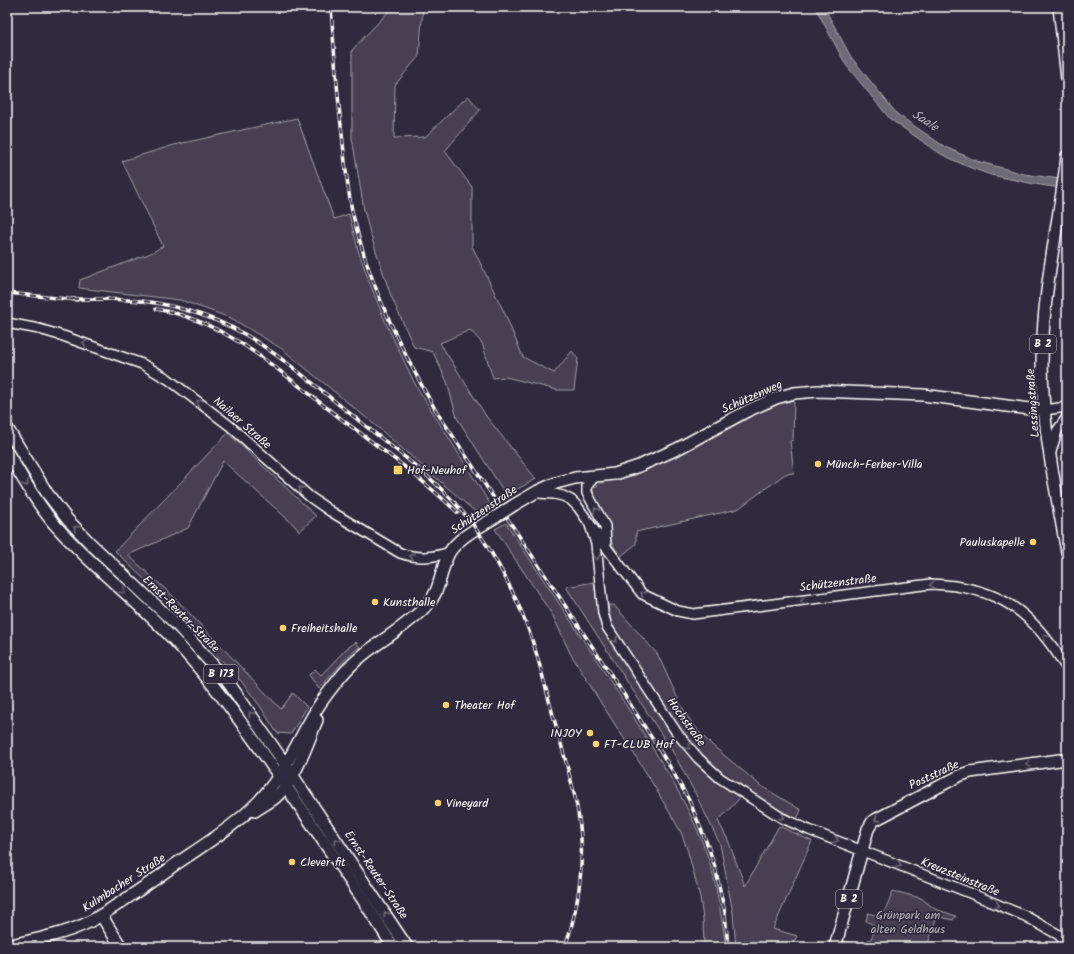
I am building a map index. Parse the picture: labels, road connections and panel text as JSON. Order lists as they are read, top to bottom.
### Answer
{
  "streets": {
    "main road": [
      "B 2",
      "Schützenweg",
      "Lessingstraße",
      "Schützenstraße",
      "Ernst-Reuter-Straße",
      "B 173",
      "Poststraße",
      "Kulmbacher Straße"
    ],
    "street": ["Nailaer Straße", "Hochstraße", "Kreuzsteinstraße"]
  },
  "crossings": [
    ["B 2", "Hochstraße"],
    ["B 2", "Poststraße"],
    ["B 2", "Kreuzsteinstraße"],
    ["Schützenweg", "Lessingstraße"],
    ["Schützenweg", "Schützenstraße"],
    ["Nailaer Straße", "Schützenstraße"],
    ["Nailaer Straße", "Kulmbacher Straße"],
    ["Schützenstraße", "Hochstraße"],
    ["Schützenstraße", "Kulmbacher Straße"],
    ["Ernst-Reuter-Straße", "Kulmbacher Straße"],
    ["Hochstraße", "Poststraße"],
    ["Hochstraße", "Kreuzsteinstraße"],
    ["Poststraße", "Kreuzsteinstraße"]
  ],
  "one_way": [
    "Nailaer Straße",
    "Schützenstraße",
    "Hochstraße",
    "Poststraße",
    "Kreuzsteinstraße"
  ],
  "water": ["Saale"],
  "parks": ["Grünpark am alten Geldhaus"],
  "places": {
    "other": [
      "Münch-Ferber-Villa",
      "Pauluskapelle",
      "Kunsthalle",
      "Freiheitshalle",
      "Theater Hof",
      "INJOY",
      "FT-CLUB Hof",
      "Vineyard",
      "Clever fit"
    ],
    "transit": ["Hof-Neuhof"]
  }
}
